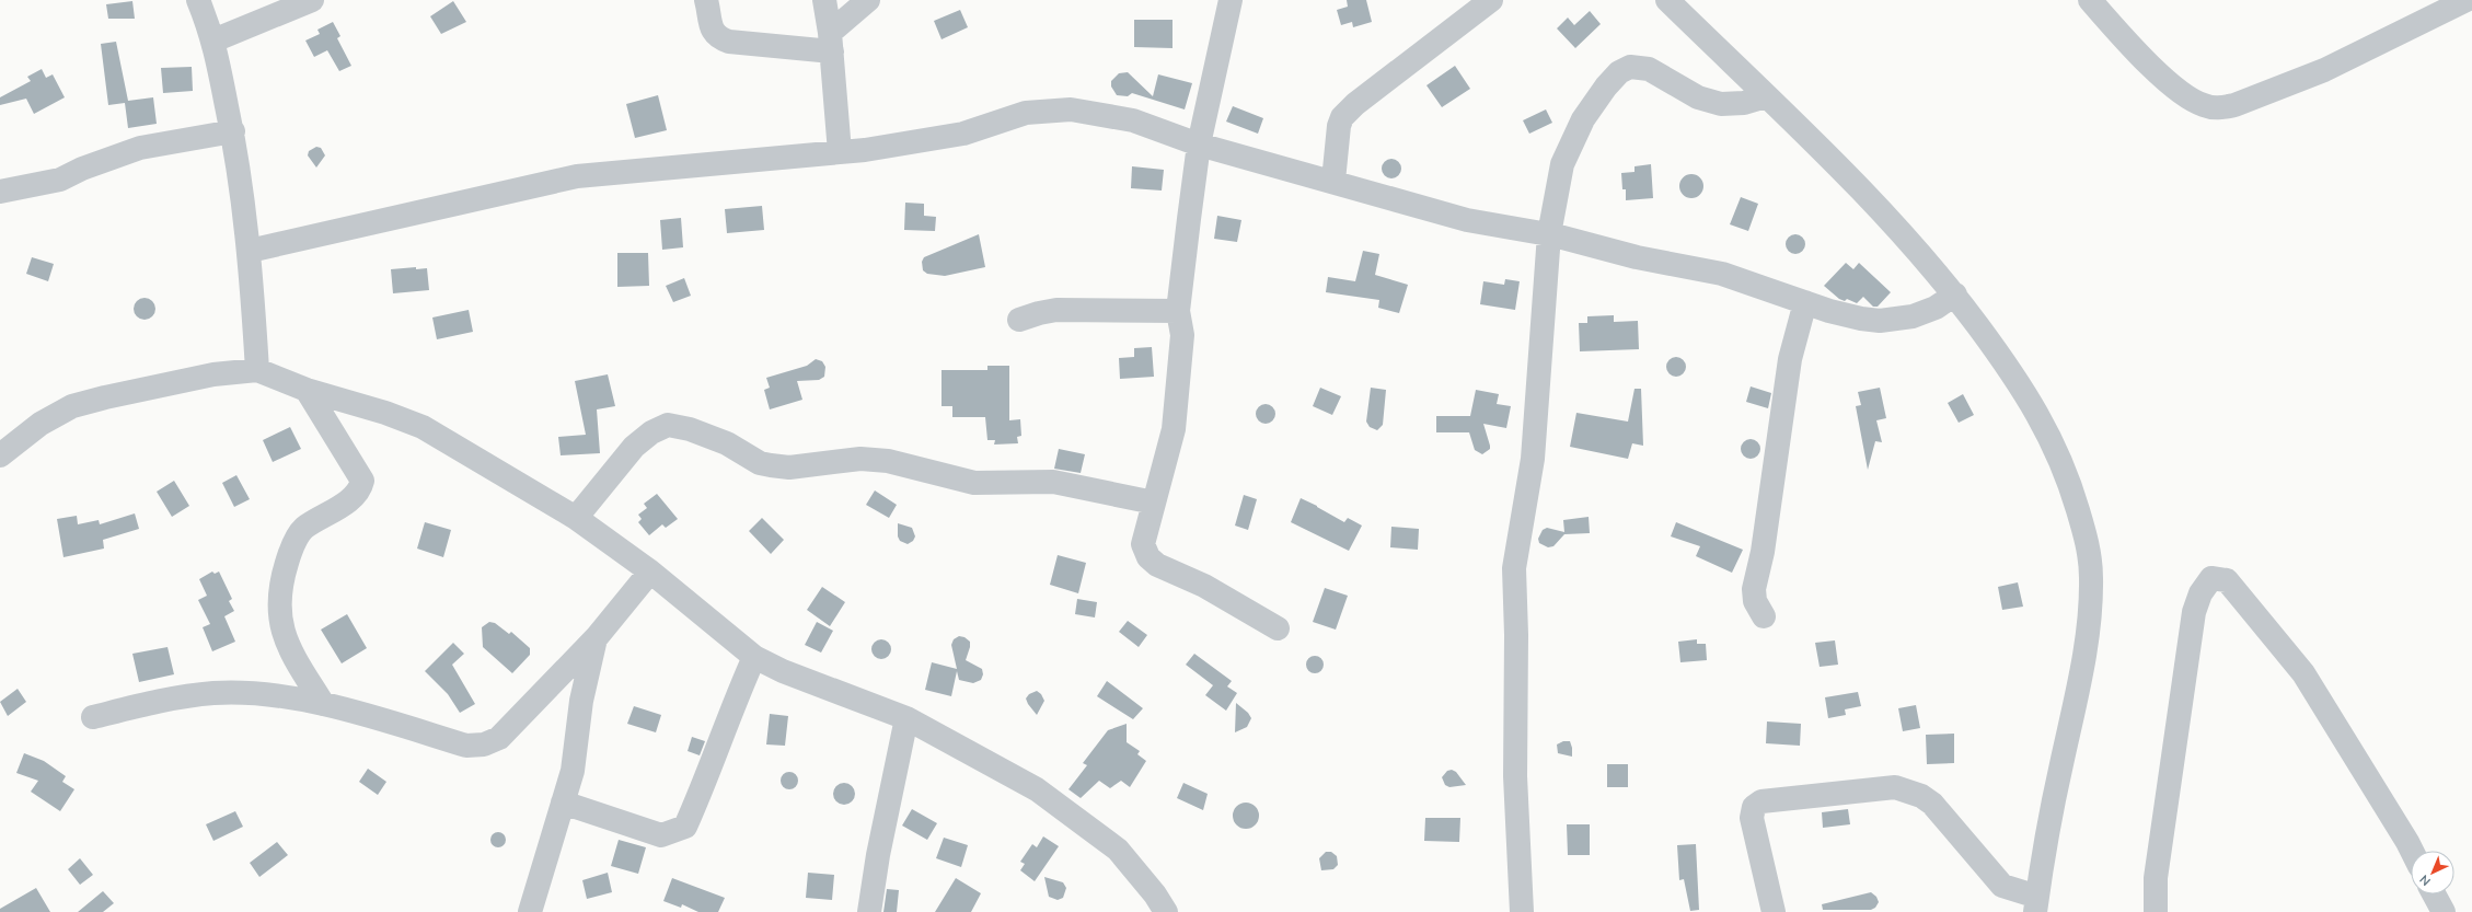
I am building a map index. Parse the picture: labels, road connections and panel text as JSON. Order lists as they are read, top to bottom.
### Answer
{
  "north": "bottom left"
}
